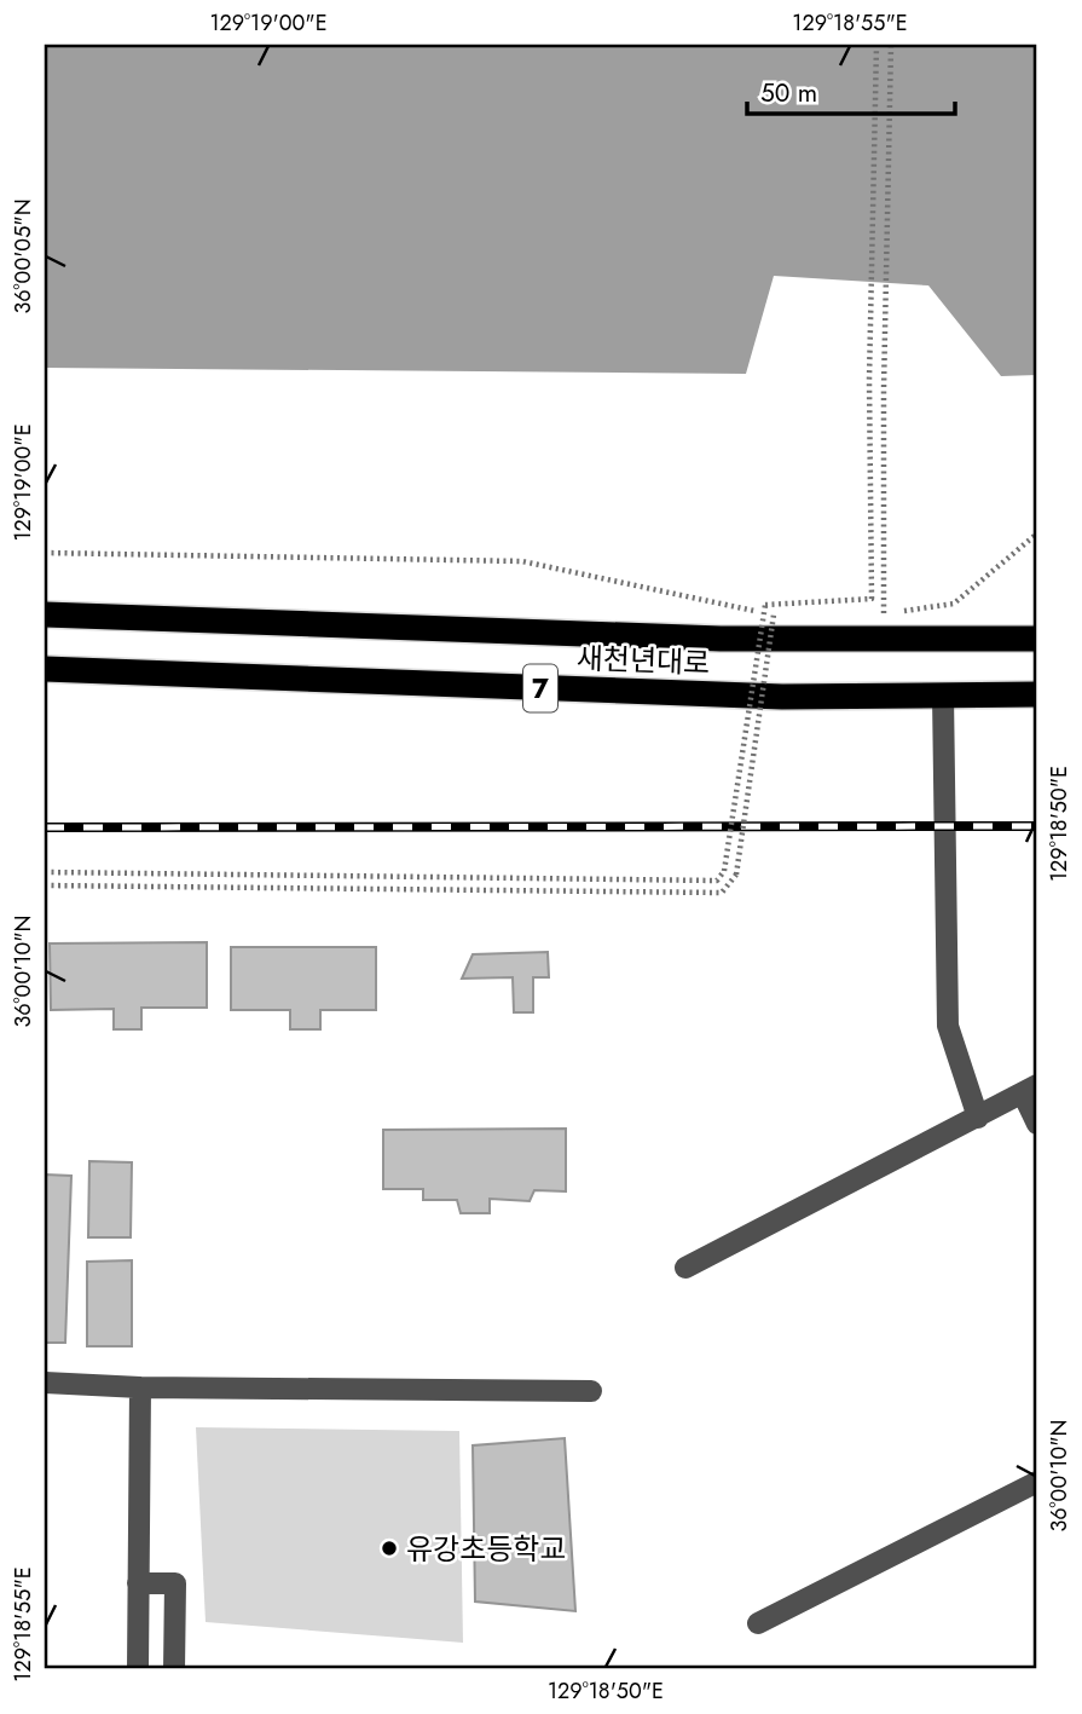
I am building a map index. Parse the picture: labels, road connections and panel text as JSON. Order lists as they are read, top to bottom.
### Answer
{
  "streets": {
    "highway": ["새천년대로", "7"]
  },
  "places": ["유강초등학교"],
  "scale_bar": "50 m",
  "coordinates": [
    "129°19'00\"E",
    "129°18'55\"E",
    "36°00'05\"N",
    "129°18'50\"E",
    "36°00'10\"N"
  ]
}
